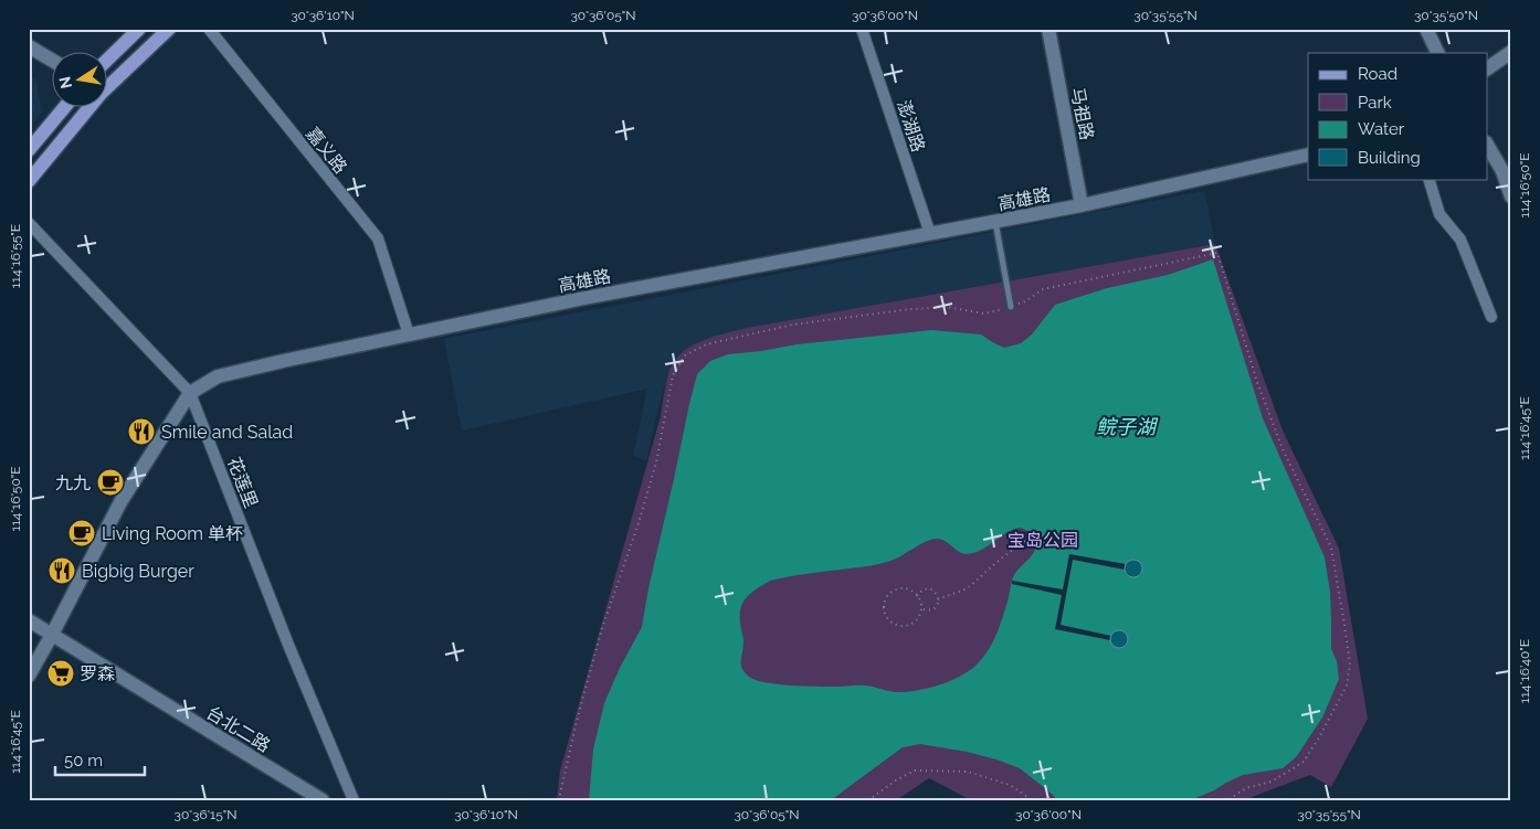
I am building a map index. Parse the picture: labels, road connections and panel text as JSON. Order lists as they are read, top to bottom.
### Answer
{
  "streets": {
    "street": [
      "马祖路",
      "澎湖路",
      "嘉义路",
      "高雄路",
      "花莲里",
      "台北二路"
    ]
  },
  "crossings": [
    ["马祖路", "高雄路"],
    ["澎湖路", "高雄路"],
    ["嘉义路", "高雄路"],
    ["高雄路", "花莲里"],
    ["高雄路", "台北二路"]
  ],
  "water": ["鲩子湖"],
  "parks": ["宝岛公园"],
  "places": {
    "restaurant": ["Smile and Salad", "Bigbig Burger"],
    "cafe": ["九九", "Living Room 单杯"],
    "supermarket": ["罗森"]
  },
  "legend": [
    "Road",
    "Park",
    "Water",
    "Building"
  ],
  "scale_bar": "50 m",
  "north": "left",
  "coordinates": [
    "30°36'10\"N",
    "30°36'05\"N",
    "30°36'00\"N",
    "30°35'55\"N",
    "30°35'50\"N",
    "114°16'50\"E",
    "114°16'55\"E",
    "114°16'45\"E",
    "114°16'40\"E",
    "30°36'15\"N"
  ]
}
